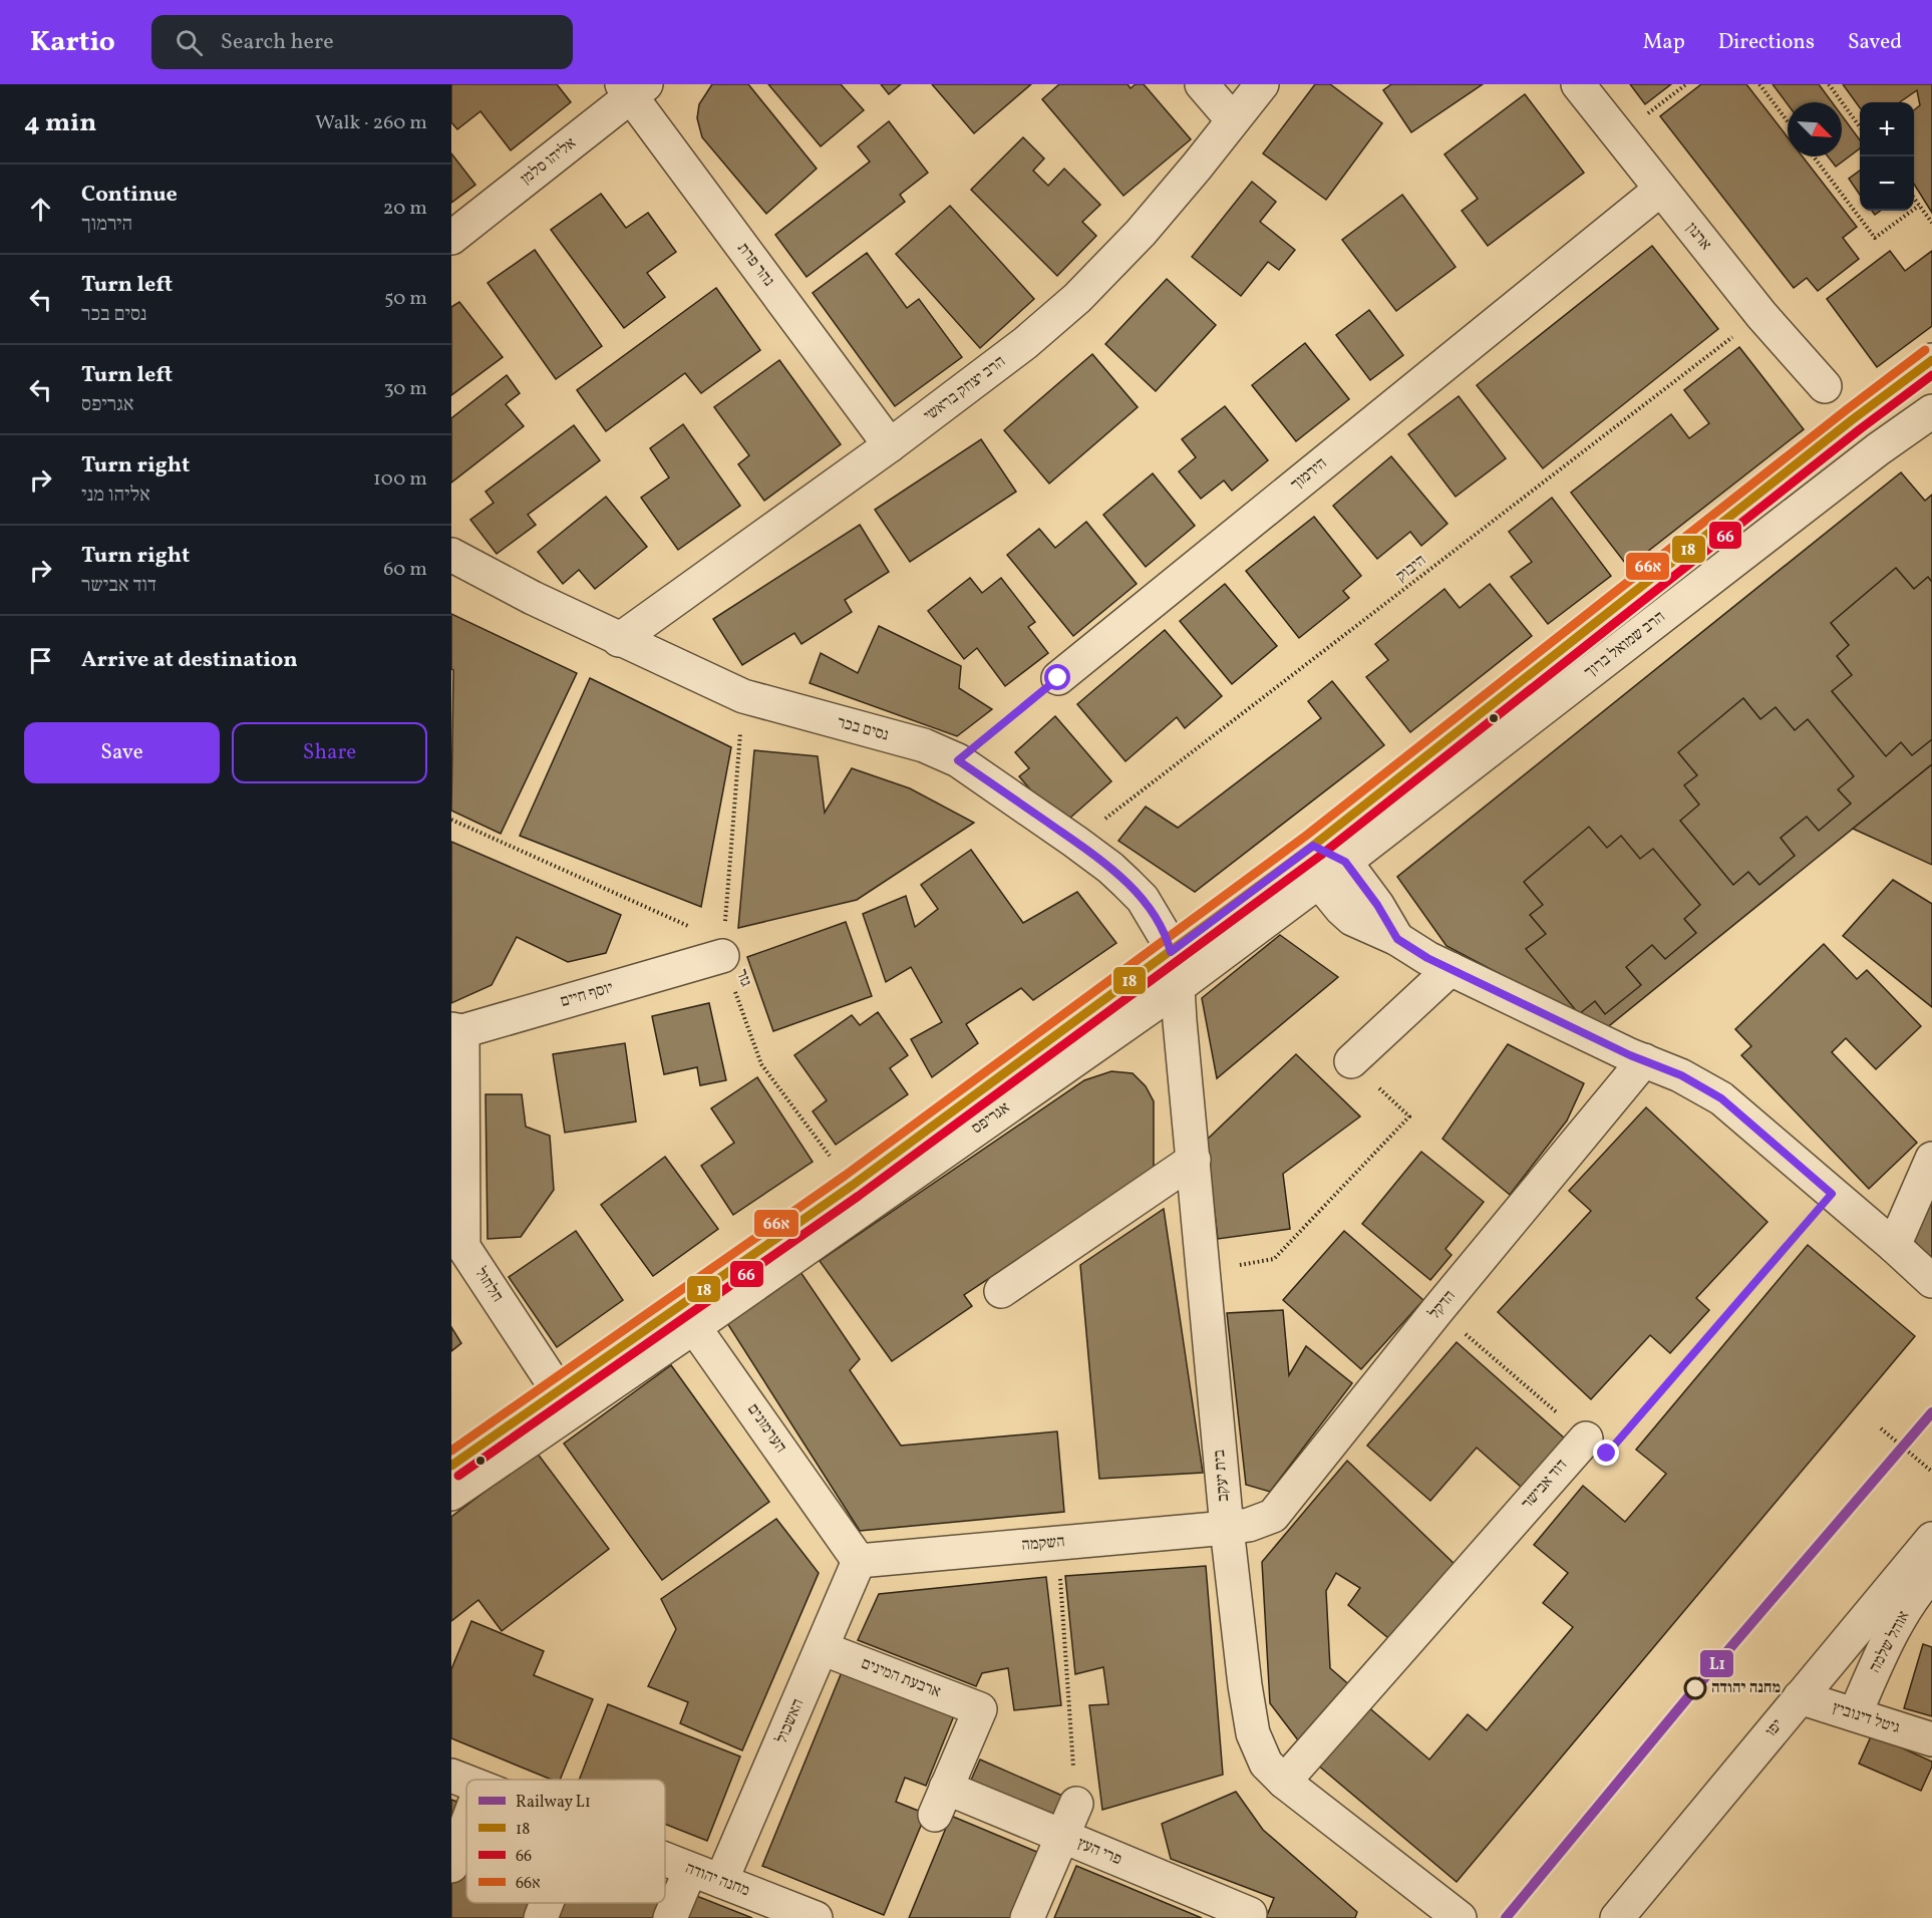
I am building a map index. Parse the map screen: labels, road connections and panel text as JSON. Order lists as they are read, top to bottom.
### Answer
{
  "streets": {
    "street": [
      "אליהו סלמן",
      "ארנון",
      "נהר פרת",
      "הרב יצחק בראשי",
      "הירמוך",
      "הרב שמואל ברוך",
      "נסים בכר",
      "יוסף חיים",
      "אגריפס",
      "חלחול",
      "הדקל",
      "הערמונים",
      "בית יעקב",
      "דוד אבישר",
      "השקמה",
      "אוהל שלמה",
      "ארבעת המינים",
      "גיטל דינוביץ",
      "האשכול",
      "יפו",
      "פרי העץ",
      "מחנה יהודה"
    ],
    "path": ["היבוק", "גזר"]
  },
  "crossings": [
    ["אליהו סלמן", "נהר פרת"],
    ["ארנון", "הירמוך"],
    ["ארנון", "היבוק"],
    ["נהר פרת", "הרב יצחק בראשי"],
    ["הרב יצחק בראשי", "נסים בכר"],
    ["היבוק", "נסים בכר"],
    ["הרב שמואל ברוך", "אגריפס"],
    ["נסים בכר", "אגריפס"],
    ["נסים בכר", "בית יעקב"],
    ["גזר", "יוסף חיים"],
    ["גזר", "אגריפס"],
    ["יוסף חיים", "חלחול"],
    ["אגריפס", "חלחול"],
    ["אגריפס", "הערמונים"],
    ["אגריפס", "בית יעקב"],
    ["הדקל", "בית יעקב"],
    ["הדקל", "השקמה"],
    ["הערמונים", "השקמה"],
    ["הערמונים", "האשכול"],
    ["בית יעקב", "דוד אבישר"],
    ["בית יעקב", "השקמה"],
    ["השקמה", "האשכול"],
    ["אוהל שלמה", "גיטל דינוביץ"],
    ["ארבעת המינים", "האשכול"],
    ["ארבעת המינים", "פרי העץ"],
    ["גיטל דינוביץ", "יפו"],
    ["האשכול", "מחנה יהודה"]
  ],
  "places": ["מחנה יהודה"],
  "lines": [
    "transit line 66א",
    "transit line 18",
    "transit line 66",
    "rail line L1"
  ],
  "legend": [
    "Railway L1",
    "18",
    "66",
    "66א"
  ],
  "north": "bottom right",
  "page": {
    "header": "Kartio",
    "search": "Search here",
    "nav": ["Map", "Directions", "Saved"],
    "heading": ["4 min", "Walk · 260 m"],
    "map_buttons": ["+", "−"],
    "list": [
      ["Continue", "הירמוך", "20 m"],
      ["Turn left", "נסים בכר", "50 m"],
      ["Turn left", "אגריפס", "30 m"],
      ["Turn right", "אליהו מני", "100 m"],
      ["Turn right", "דוד אבישר", "60 m"],
      "Arrive at destination"
    ],
    "buttons": ["Save", "Share"]
  }
}
